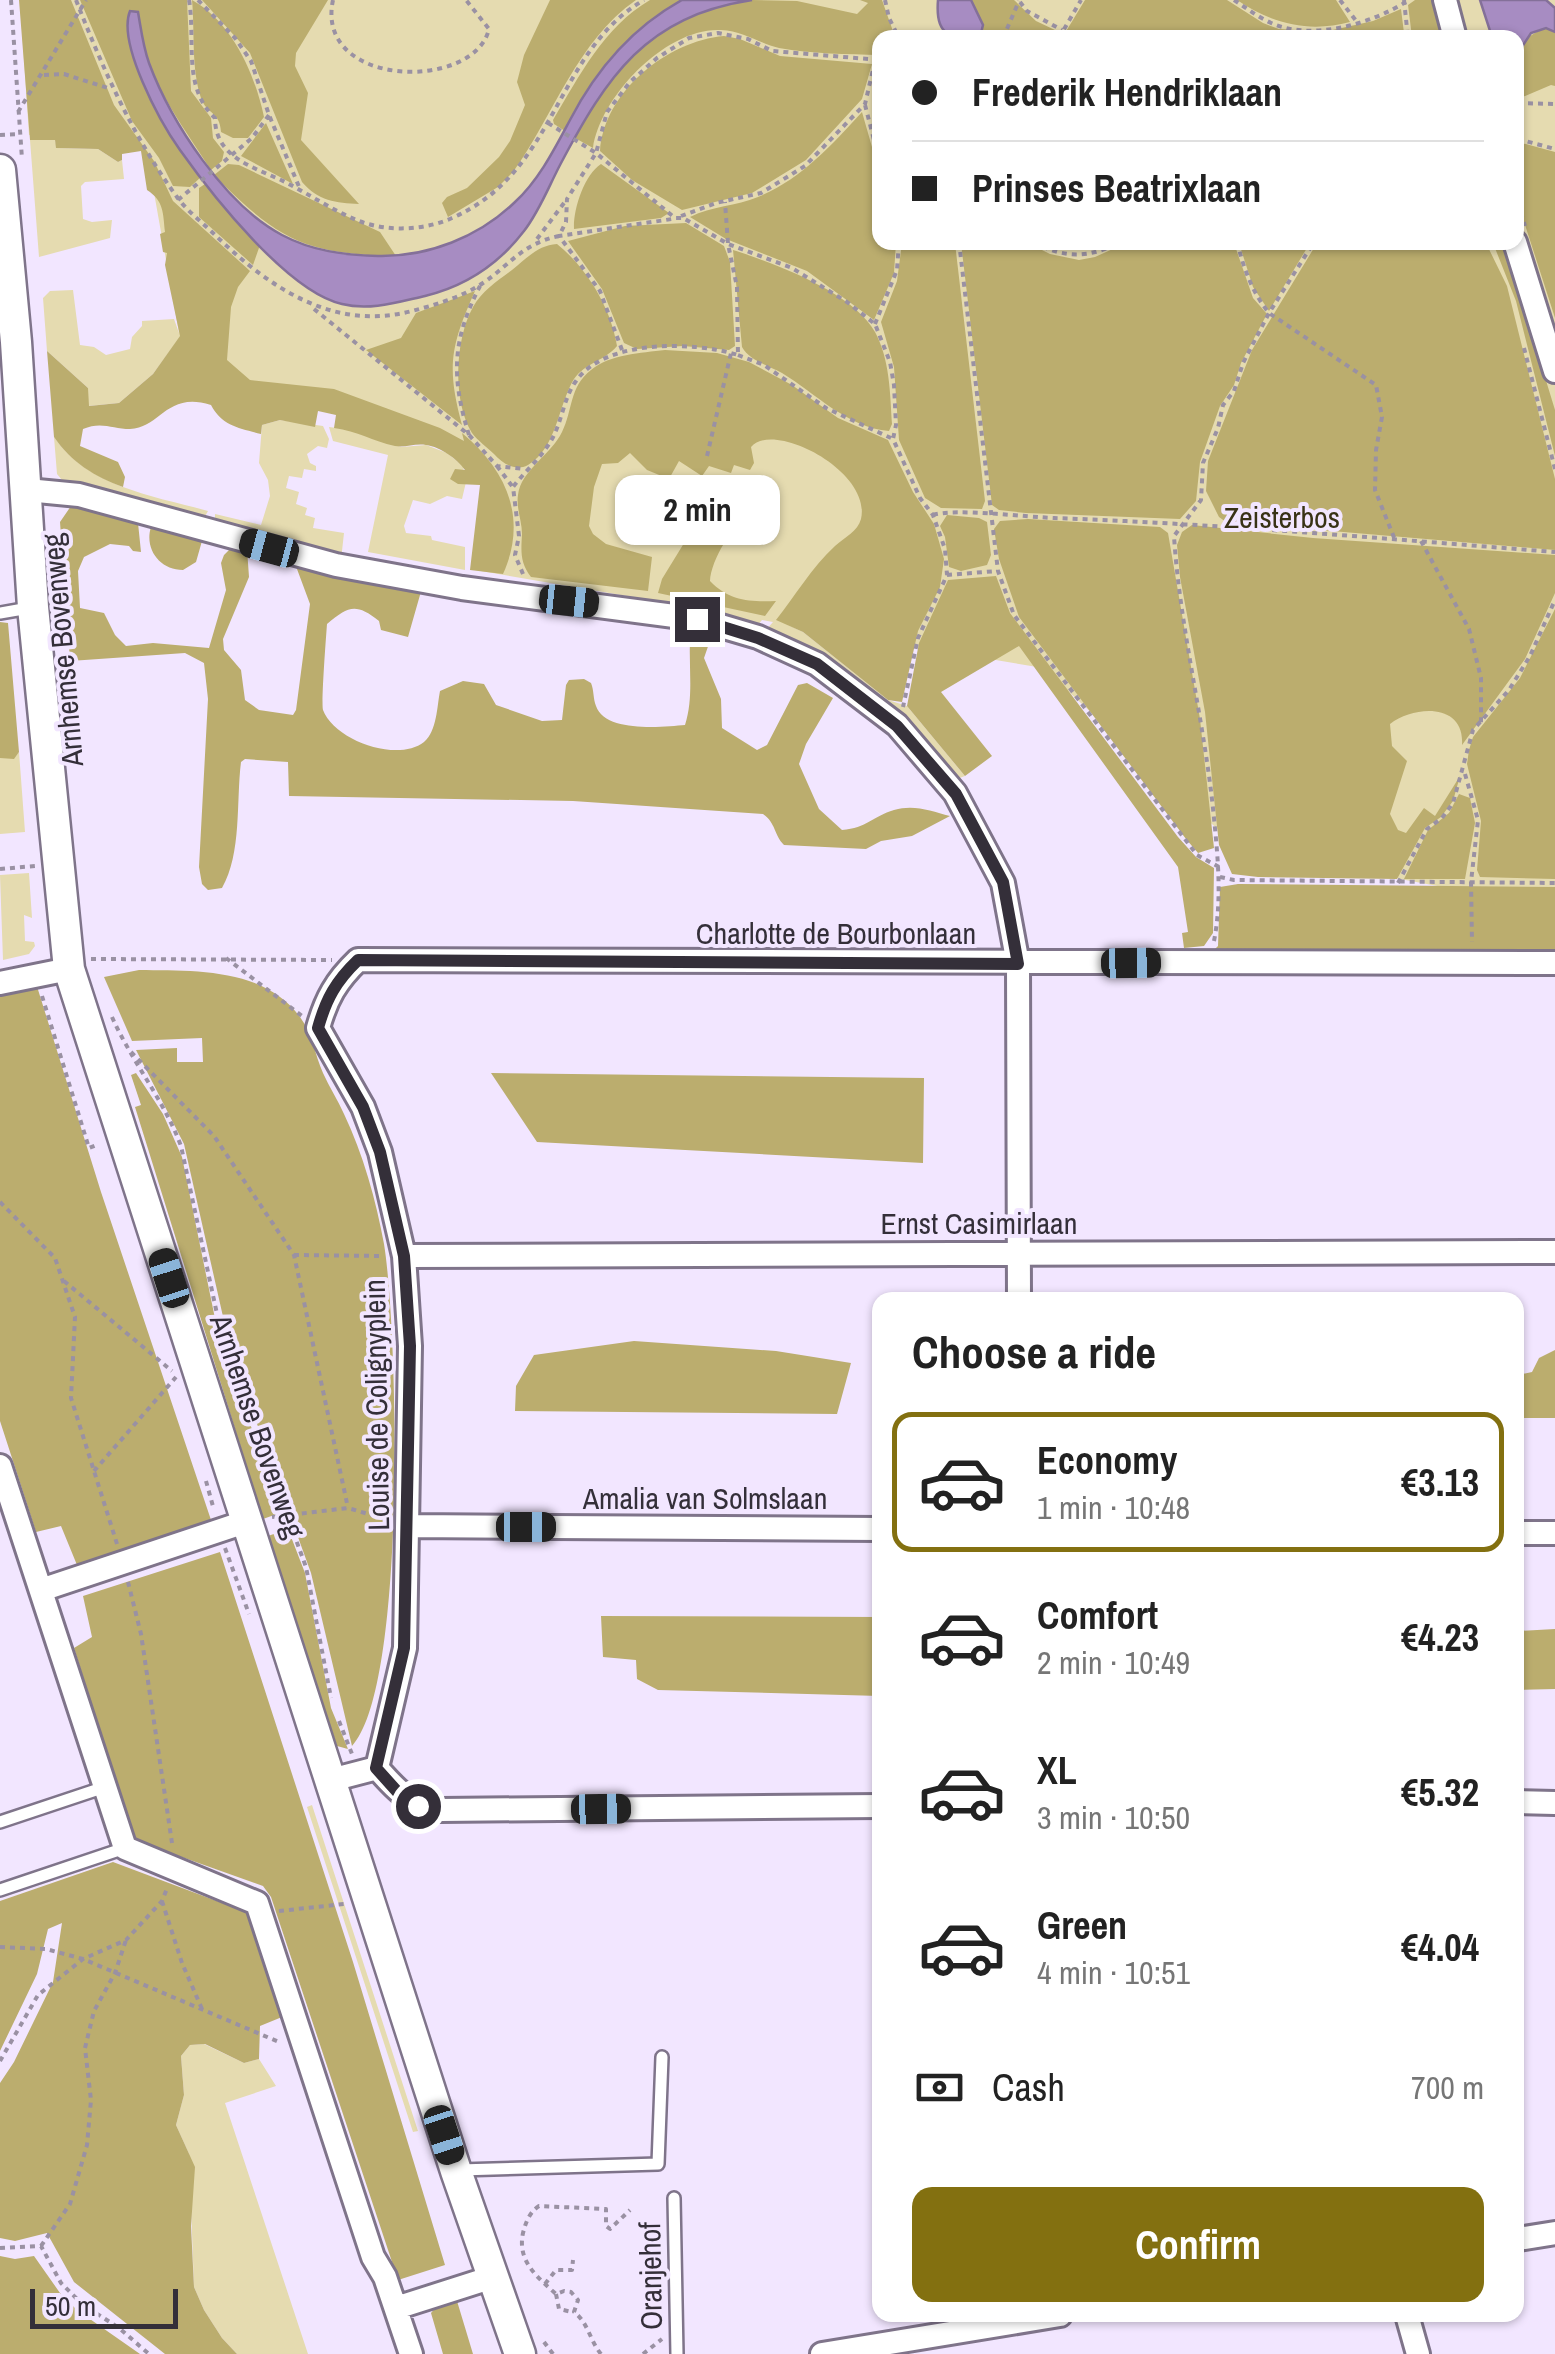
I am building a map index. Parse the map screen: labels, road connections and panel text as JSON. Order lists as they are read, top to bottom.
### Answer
{
  "streets": {
    "main road": ["Arnhemse Bovenweg"],
    "street": [
      "Charlotte de Bourbonlaan",
      "Ernst Casimirlaan",
      "Louise de Colignyplein",
      "Amalia van Solmslaan"
    ],
    "lane": ["Oranjehof"]
  },
  "crossings": [
    ["Arnhemse Bovenweg", "Louise de Colignyplein"],
    ["Ernst Casimirlaan", "Louise de Colignyplein"],
    ["Louise de Colignyplein", "Amalia van Solmslaan"]
  ],
  "parks": ["Zeisterbos"],
  "scale_bar": "50 m",
  "page": {
    "banner": ["Frederik Hendriklaan", "Prinses Beatrixlaan"],
    "bubble": "2 min",
    "heading": "Choose a ride",
    "list": [
      {
        "name": "Economy",
        "note": "1 min · 10:48",
        "value": "€3.13"
      },
      {
        "name": "Comfort",
        "note": "2 min · 10:49",
        "value": "€4.23"
      },
      {
        "name": "XL",
        "note": "3 min · 10:50",
        "value": "€5.32"
      },
      {
        "name": "Green",
        "note": "4 min · 10:51",
        "value": "€4.04"
      }
    ],
    "pay": ["Cash", "700 m"],
    "buttons": "Confirm",
    "scale": "50 m"
  }
}
